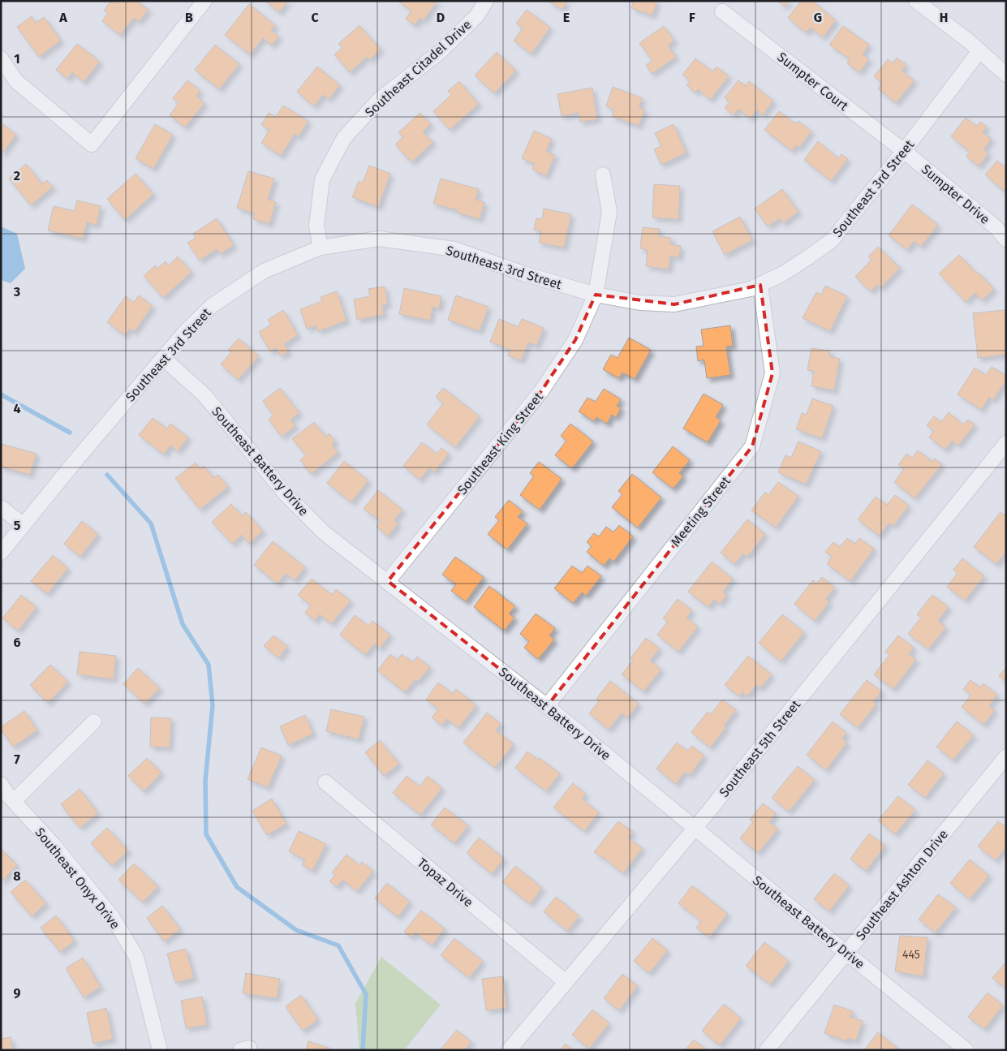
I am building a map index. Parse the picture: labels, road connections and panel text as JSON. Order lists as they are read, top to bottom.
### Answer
{
  "streets": {
    "street": [
      "Southeast Citadel Drive",
      "Sumpter Court",
      "Southeast 3rd Street",
      "Sumpter Drive",
      "Southeast King Street",
      "Southeast Battery Drive",
      "Meeting Street",
      "Southeast 5th Street",
      "Southeast Onyx Drive",
      "Topaz Drive",
      "Southeast Ashton Drive"
    ]
  },
  "crossings": [
    ["Southeast Citadel Drive", "Southeast 3rd Street"],
    ["Sumpter Court", "Southeast 3rd Street"],
    ["Sumpter Court", "Sumpter Drive"],
    ["Southeast 3rd Street", "Sumpter Drive"],
    ["Southeast 3rd Street", "Southeast King Street"],
    ["Southeast 3rd Street", "Southeast Battery Drive"],
    ["Southeast 3rd Street", "Meeting Street"],
    ["Southeast King Street", "Southeast Battery Drive"],
    ["Southeast Battery Drive", "Meeting Street"],
    ["Southeast Battery Drive", "Southeast 5th Street"],
    ["Southeast Battery Drive", "Southeast Ashton Drive"],
    ["Southeast 5th Street", "Topaz Drive"]
  ],
  "house_numbers": ["445"],
  "grid": {
    "columns": [
      "A",
      "B",
      "C",
      "D",
      "E",
      "F",
      "G",
      "H"
    ],
    "rows": [
      "1",
      "2",
      "3",
      "4",
      "5",
      "6",
      "7",
      "8",
      "9"
    ]
  }
}
